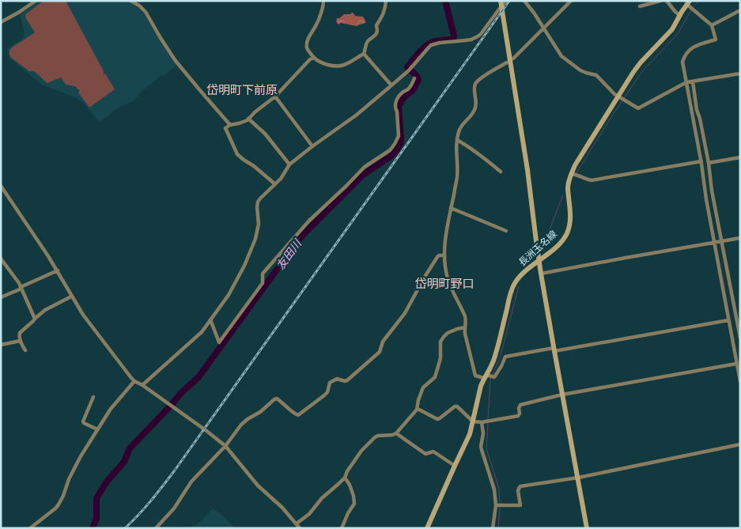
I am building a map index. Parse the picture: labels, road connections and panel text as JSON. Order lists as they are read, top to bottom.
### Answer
{
  "streets": {
    "main road": ["長洲玉名線"]
  },
  "districts": ["岱明町下前原", "岱明町野口"],
  "water": ["友田川"]
}
